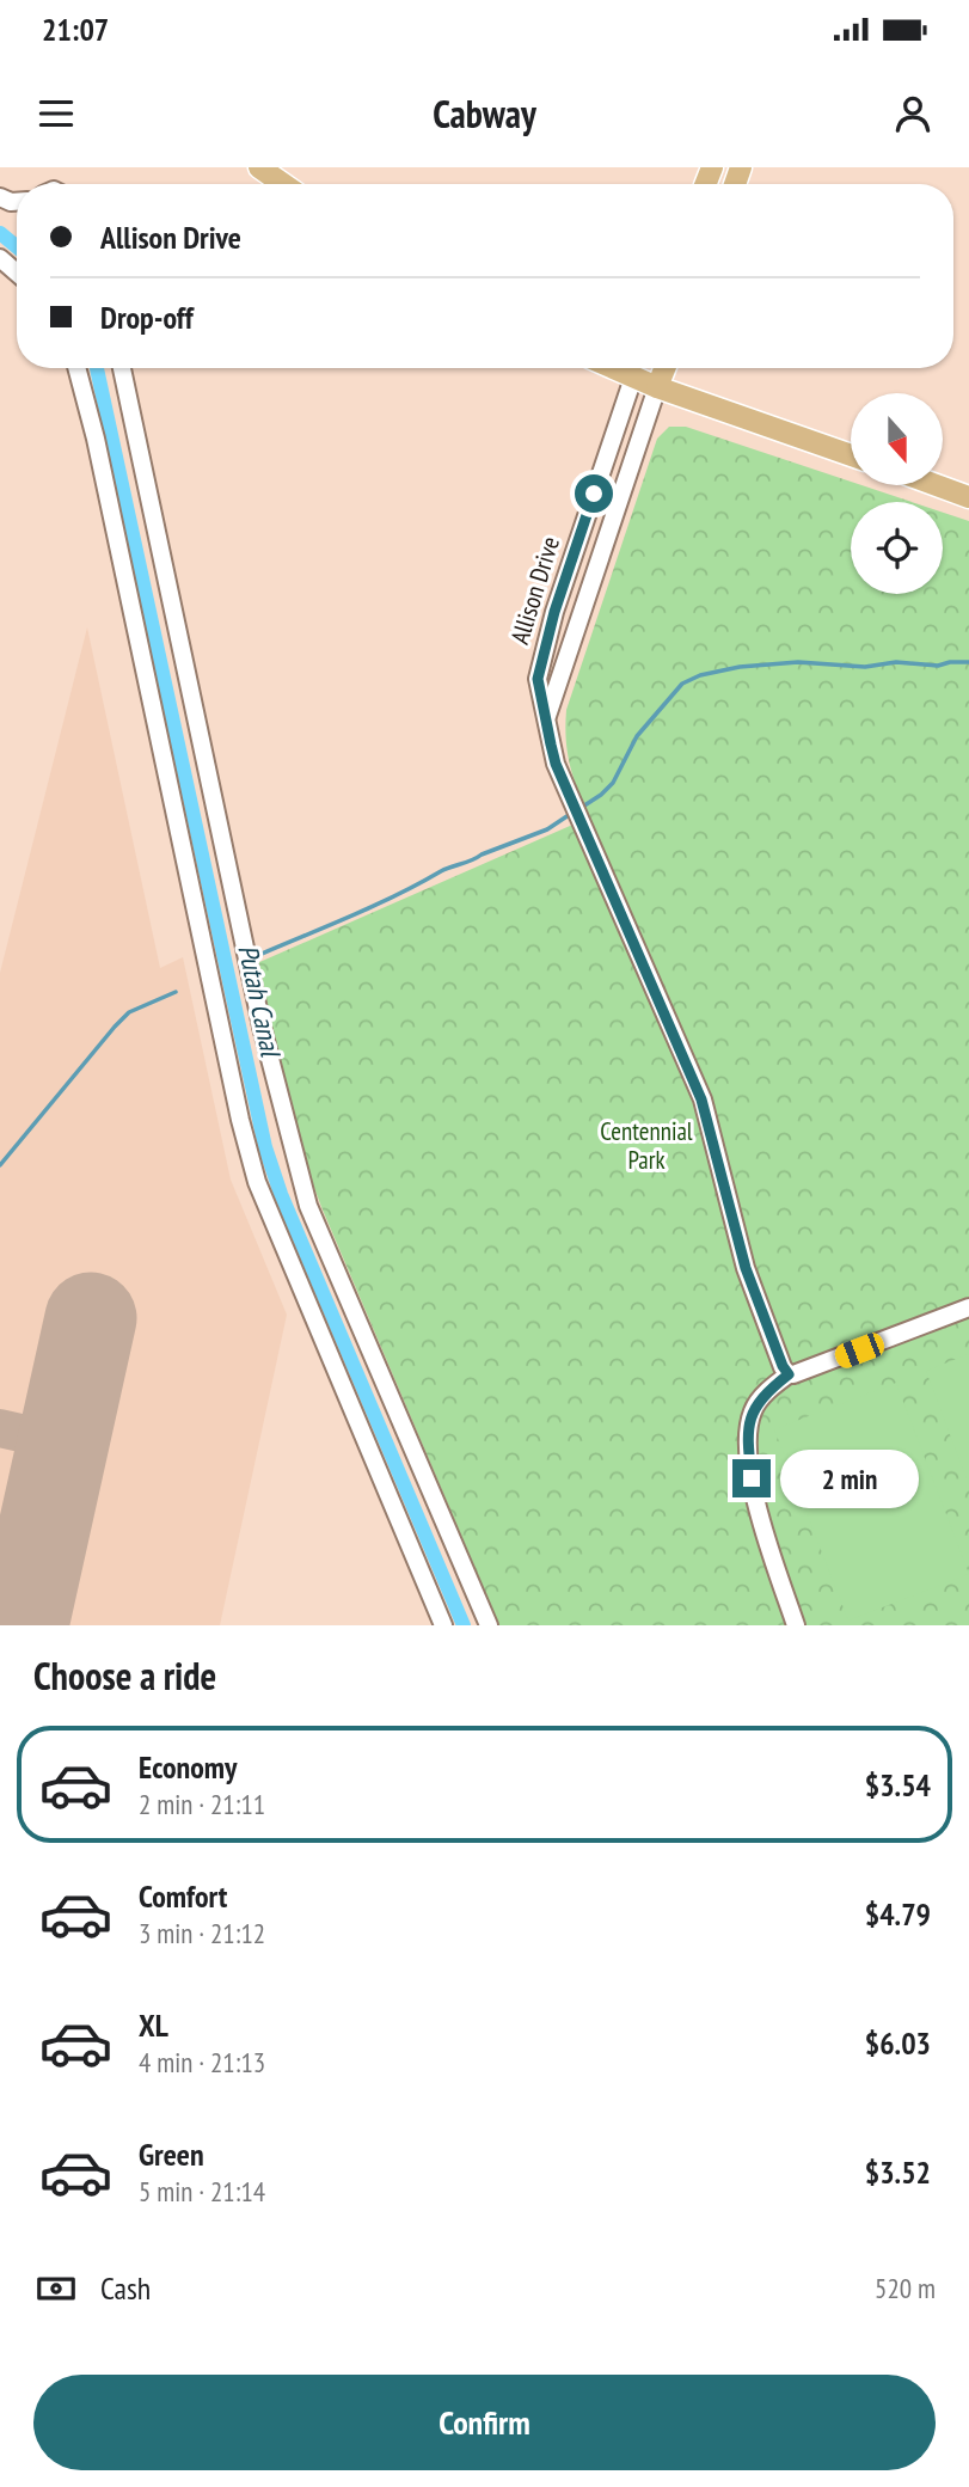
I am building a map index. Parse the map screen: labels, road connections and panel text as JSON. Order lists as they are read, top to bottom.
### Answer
{
  "streets": {
    "main road": ["Allison Drive"]
  },
  "water": ["Putah Canal"],
  "parks": ["Centennial Park"],
  "north": "bottom",
  "page": {
    "status": "21:07",
    "header": "Cabway",
    "banner": ["Allison Drive", "Drop-off"],
    "bubble": "2 min",
    "heading": "Choose a ride",
    "list": [
      {
        "name": "Economy",
        "note": "2 min · 21:11",
        "value": "$3.54"
      },
      {
        "name": "Comfort",
        "note": "3 min · 21:12",
        "value": "$4.79"
      },
      {
        "name": "XL",
        "note": "4 min · 21:13",
        "value": "$6.03"
      },
      {
        "name": "Green",
        "note": "5 min · 21:14",
        "value": "$3.52"
      }
    ],
    "pay": ["Cash", "520 m"],
    "buttons": "Confirm"
  }
}
